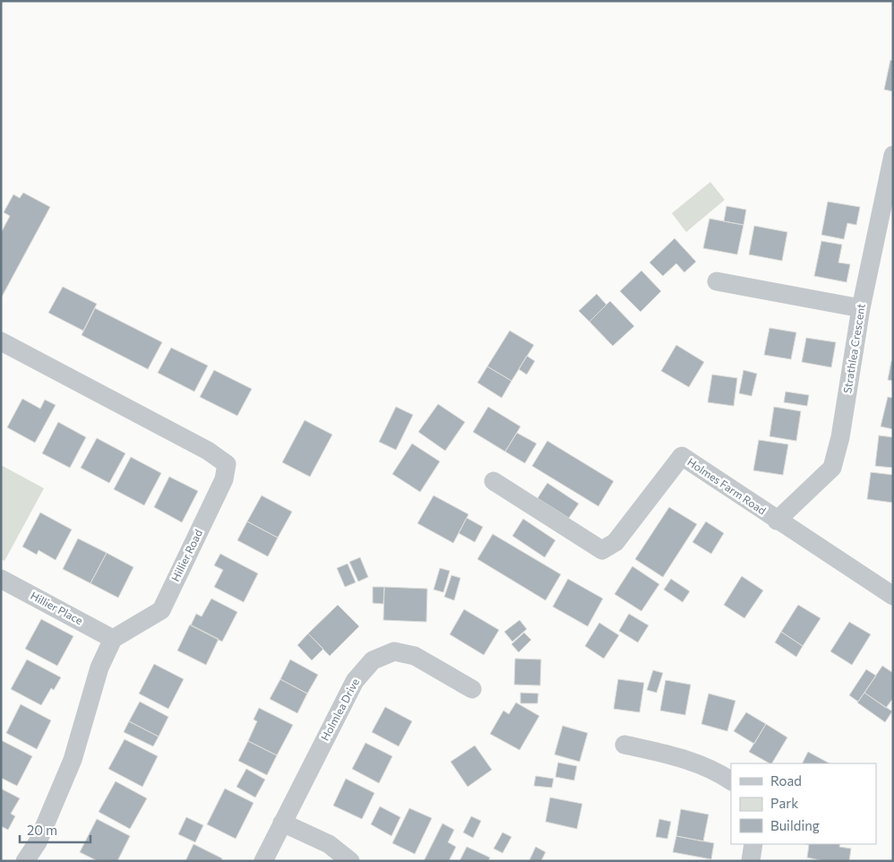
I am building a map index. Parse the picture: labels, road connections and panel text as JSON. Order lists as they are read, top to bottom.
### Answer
{
  "streets": {
    "street": [
      "Strathlea Crescent",
      "Holmes Farm Road",
      "Hillier Road",
      "Hillier Place",
      "Holmlea Drive"
    ]
  },
  "crossings": [
    ["Strathlea Crescent", "Holmes Farm Road"],
    ["Hillier Road", "Hillier Place"]
  ],
  "legend": ["Road", "Park", "Building"],
  "scale_bar": "20 m"
}
